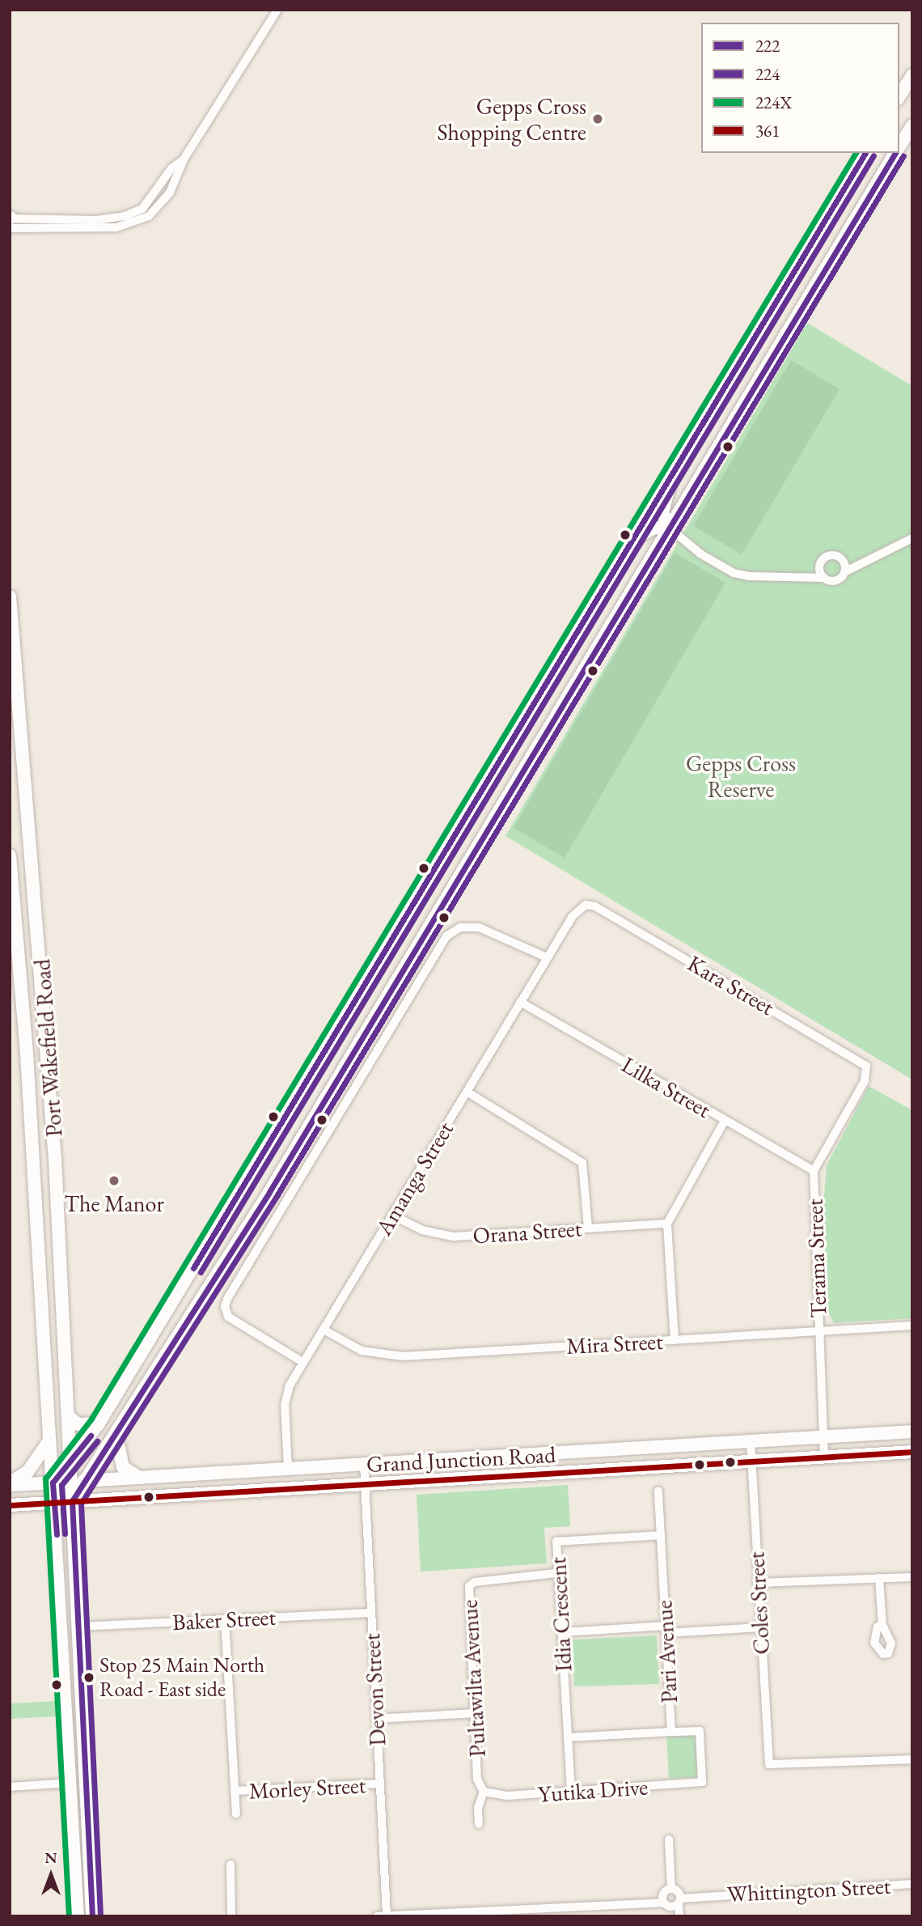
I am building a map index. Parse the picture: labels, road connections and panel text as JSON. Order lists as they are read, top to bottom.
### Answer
{
  "streets": {
    "highway": ["Port Wakefield Road", "Grand Junction Road"],
    "street": [
      "Kara Street",
      "Lilka Street",
      "Amanga Street",
      "Orana Street",
      "Terama Street",
      "Mira Street",
      "Coles Street",
      "Idia Crescent",
      "Baker Street",
      "Pari Avenue",
      "Pultawilta Avenue",
      "Devon Street",
      "Morley Street",
      "Yutika Drive",
      "Whittington Street"
    ]
  },
  "crossings": [
    ["Kara Street", "Amanga Street"],
    ["Kara Street", "Terama Street"],
    ["Port Wakefield Road", "Grand Junction Road"],
    ["Port Wakefield Road", "Baker Street"],
    ["Lilka Street", "Amanga Street"],
    ["Lilka Street", "Terama Street"],
    ["Amanga Street", "Orana Street"],
    ["Amanga Street", "Mira Street"],
    ["Amanga Street", "Grand Junction Road"],
    ["Terama Street", "Mira Street"],
    ["Terama Street", "Grand Junction Road"],
    ["Grand Junction Road", "Coles Street"],
    ["Grand Junction Road", "Devon Street"],
    ["Idia Crescent", "Pari Avenue"],
    ["Idia Crescent", "Pultawilta Avenue"],
    ["Idia Crescent", "Yutika Drive"],
    ["Baker Street", "Devon Street"],
    ["Pari Avenue", "Yutika Drive"],
    ["Pultawilta Avenue", "Yutika Drive"],
    ["Devon Street", "Morley Street"],
    ["Devon Street", "Whittington Street"]
  ],
  "parks": ["Gepps Cross Reserve"],
  "places": ["Gepps Cross Shopping Centre", "The Manor", "Stop 25 Main North Road - East side"],
  "lines": [
    "transit line 222",
    "transit line 224X",
    "transit line 224",
    "transit line 361"
  ],
  "legend": [
    "222",
    "224",
    "224X",
    "361"
  ],
  "north": "top"
}
